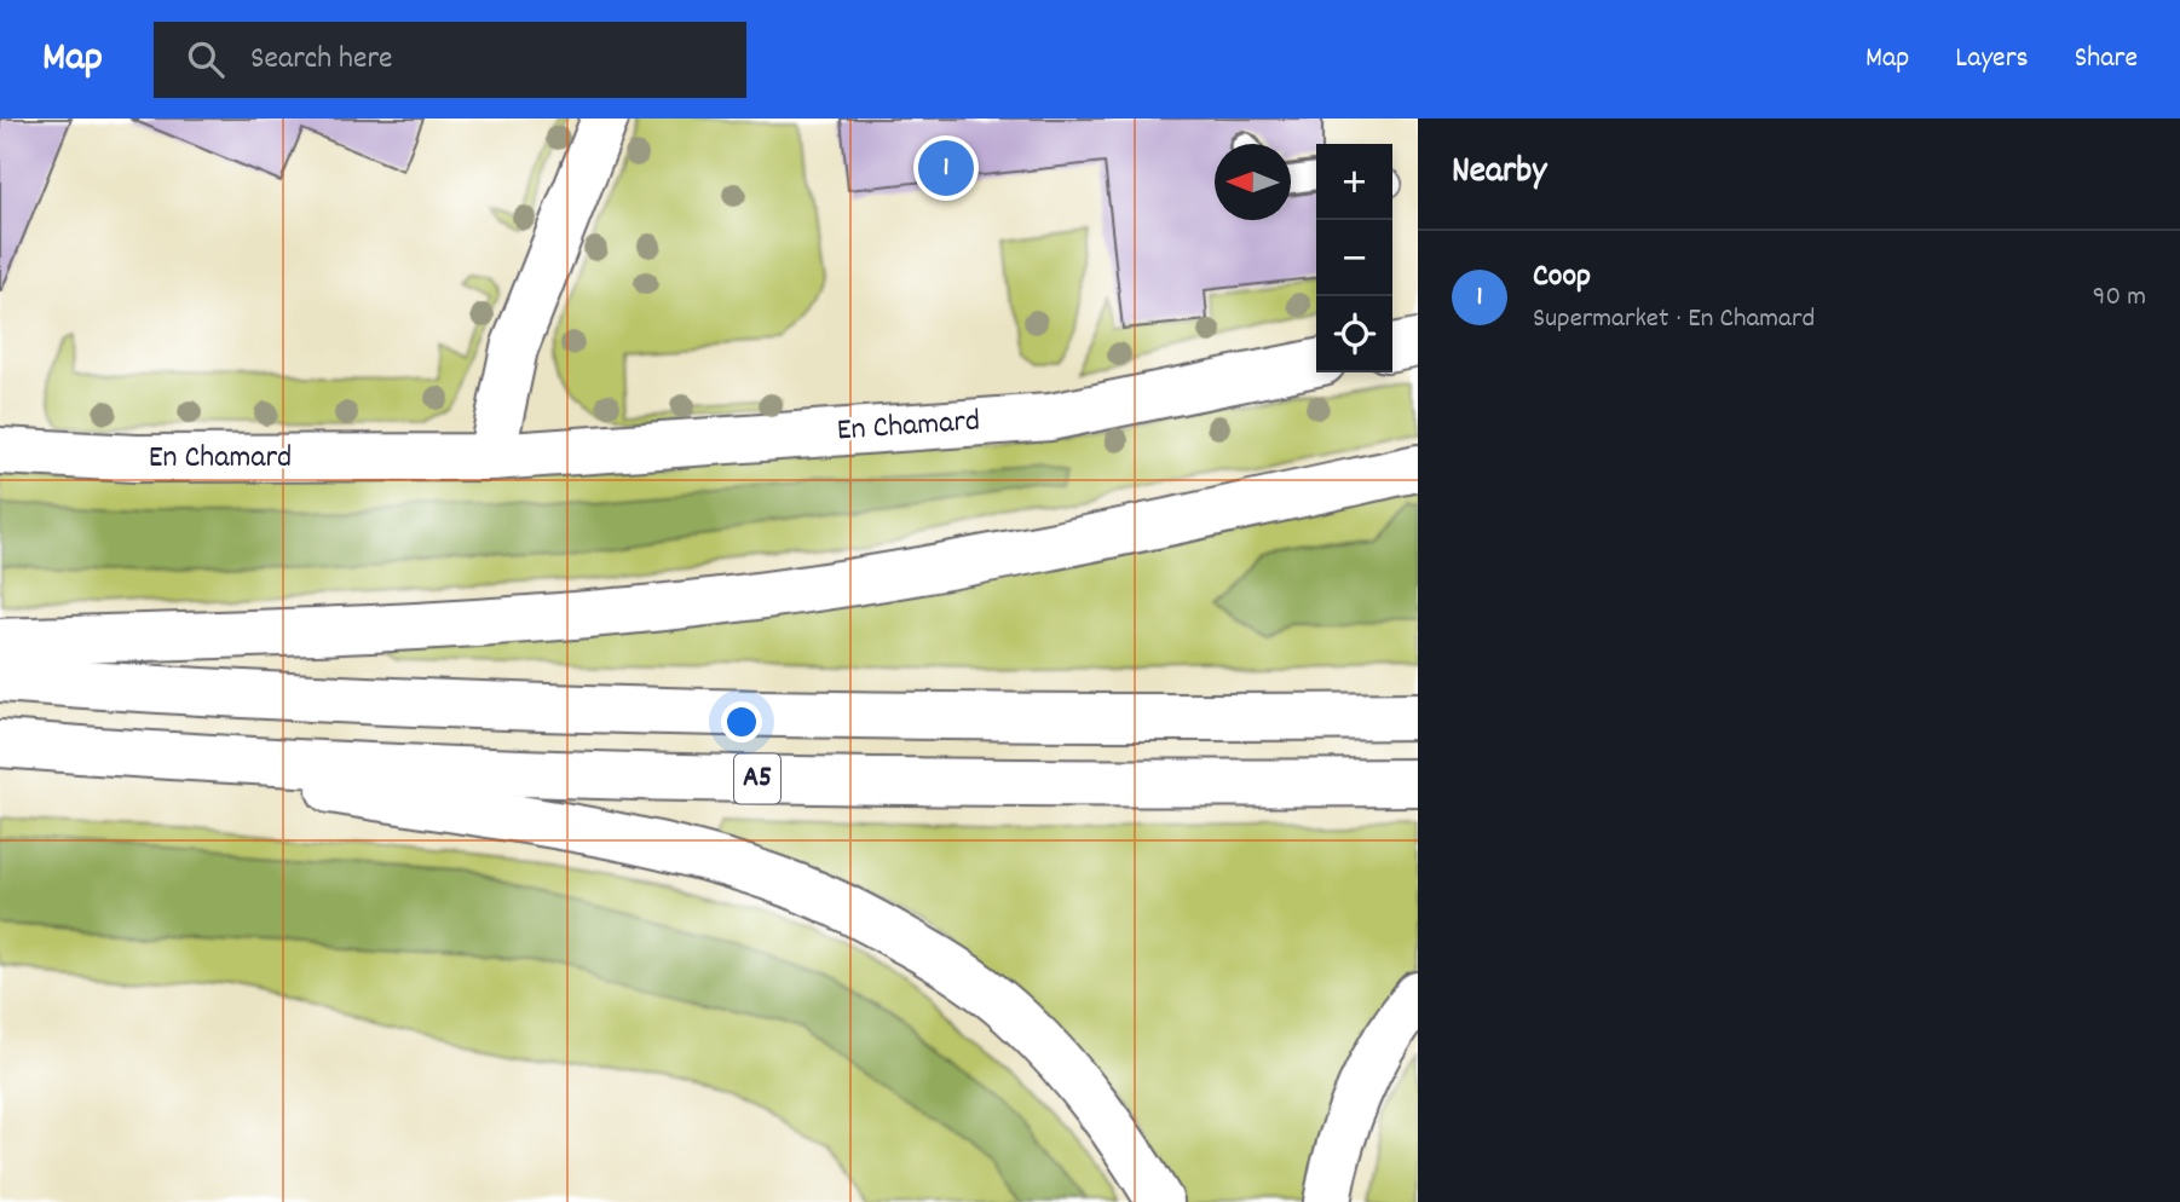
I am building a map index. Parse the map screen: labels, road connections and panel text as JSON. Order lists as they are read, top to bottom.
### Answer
{
  "streets": {
    "main road": ["En Chamard", "A5"]
  },
  "north": "left",
  "page": {
    "header": "Map",
    "search": "Search here",
    "nav": ["Map", "Layers", "Share"],
    "heading": "Nearby",
    "pins": "1",
    "map_buttons": ["+", "−"],
    "list": [
      {
        "mark": "1",
        "name": "Coop",
        "note": "Supermarket · En Chamard",
        "value": "90 m"
      }
    ]
  }
}
